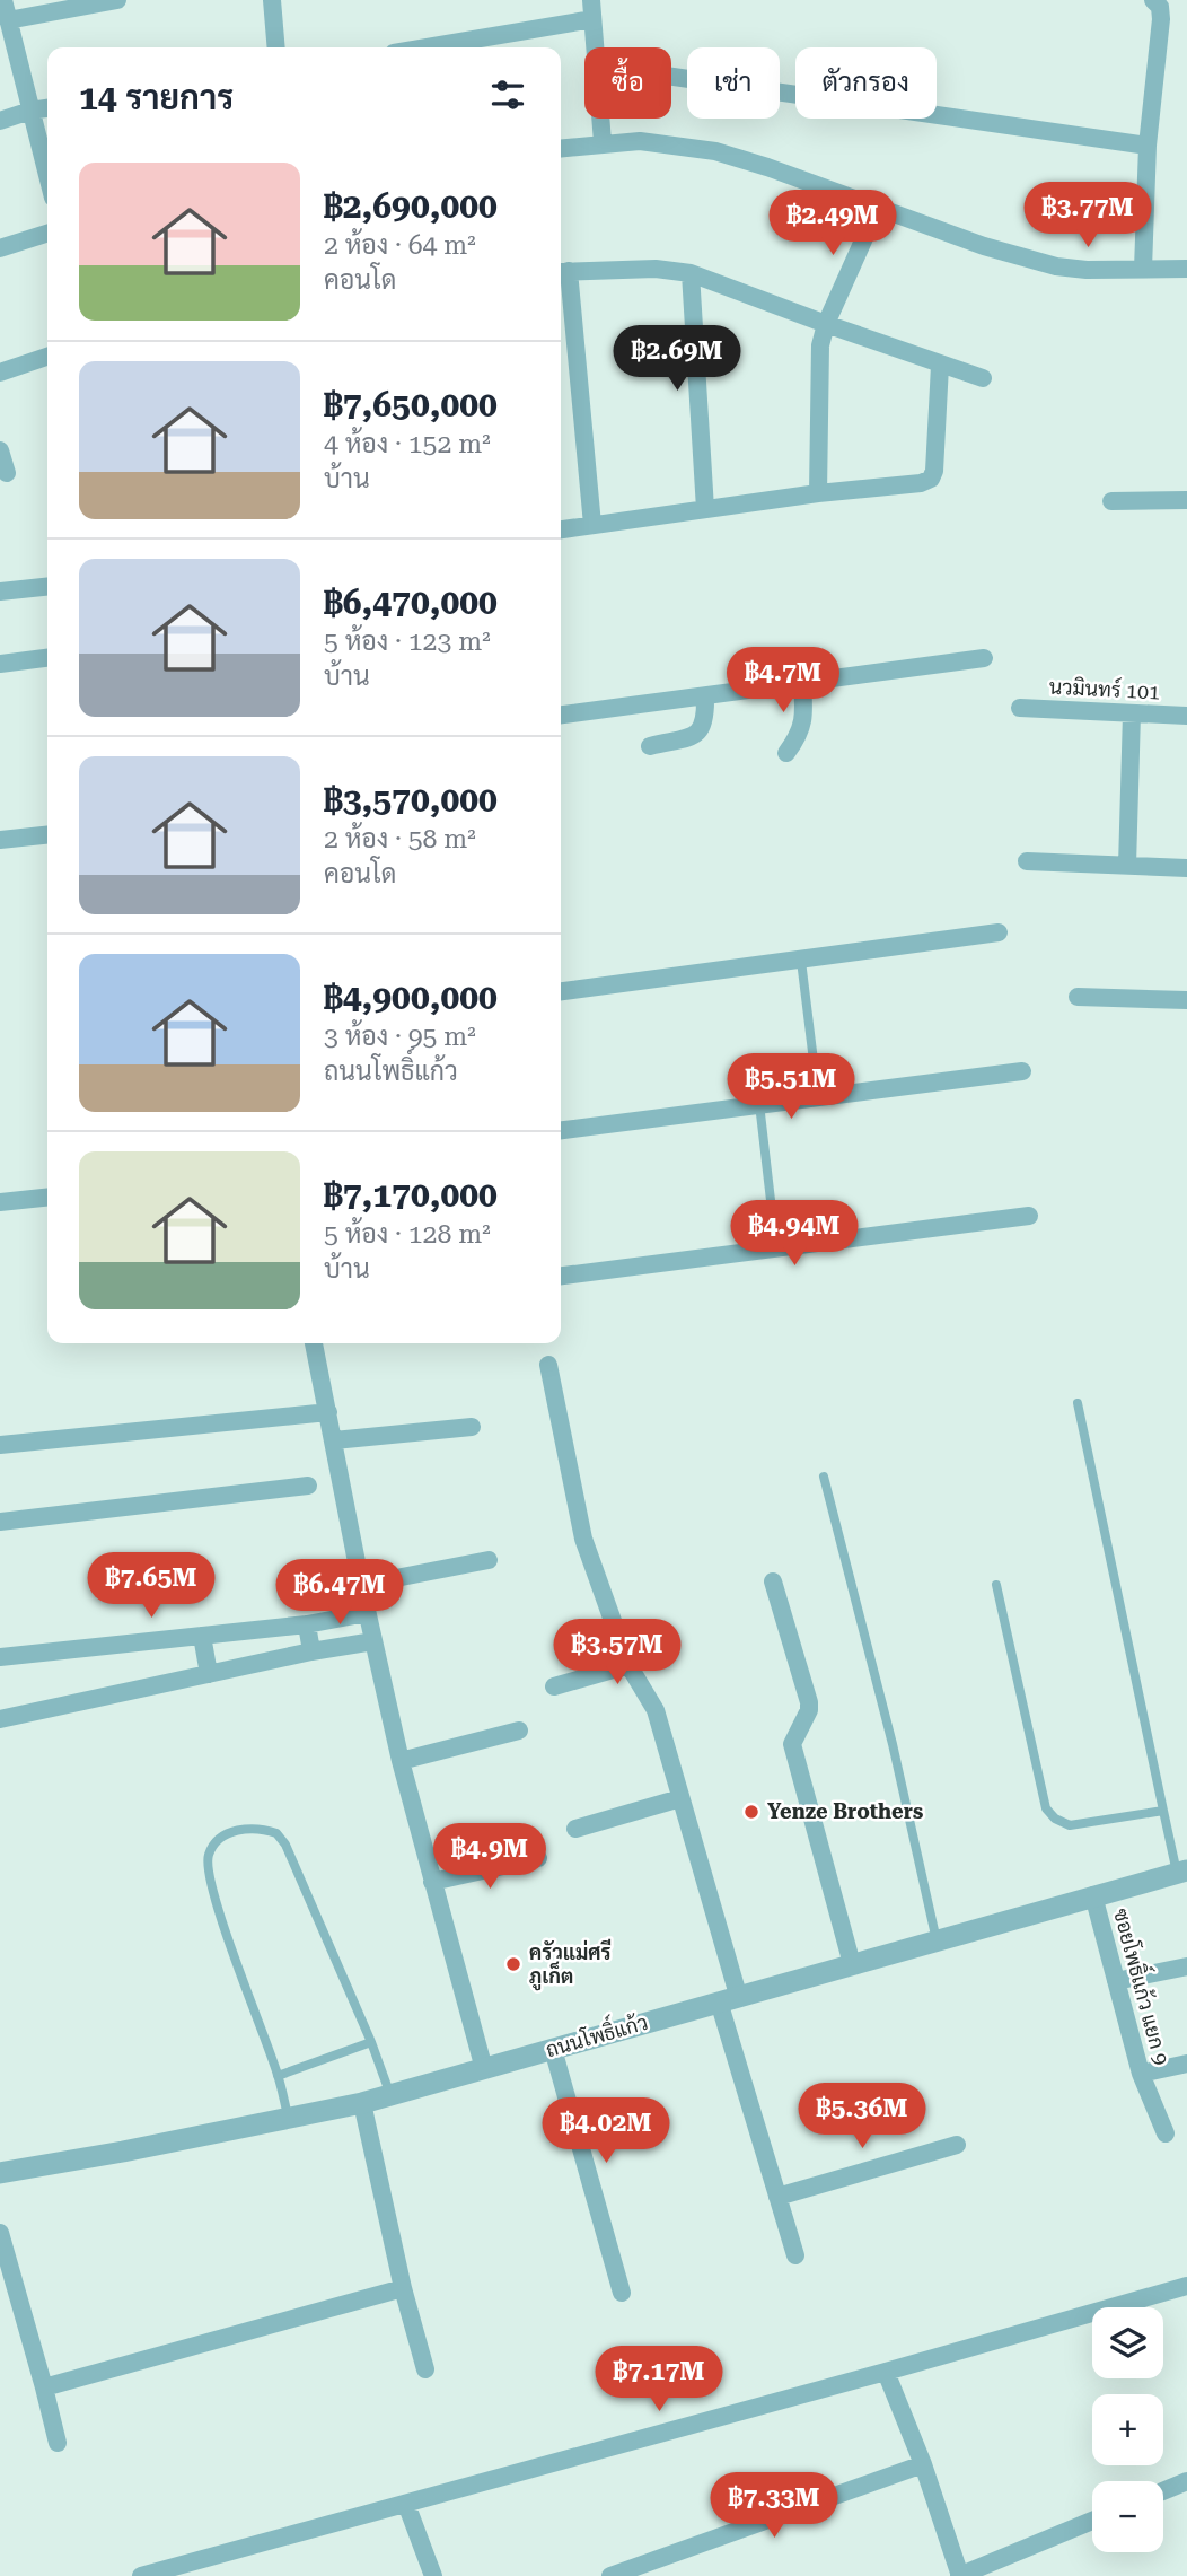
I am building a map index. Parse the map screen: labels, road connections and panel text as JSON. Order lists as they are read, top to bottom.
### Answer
{
  "streets": {
    "street": ["นวมินทร์ 101", "ซอยโพธิ์เเก้ว แยก 9", "ถนนโพธิ์แก้ว"]
  },
  "crossings": [
    ["ซอยโพธิ์เเก้ว แยก 9", "ถนนโพธิ์แก้ว"]
  ],
  "places": ["Yenze Brothers", "ครัวแม่ศรี ภูเก็ต"],
  "page": {
    "chip": ["ซื้อ", "เช่า", "ตัวกรอง"],
    "heading": "14 รายการ",
    "list": [
      {
        "name": "฿2,690,000",
        "note": "2 ห้อง · 64 m² · คอนโด"
      },
      {
        "name": "฿7,650,000",
        "note": "4 ห้อง · 152 m² · บ้าน"
      },
      {
        "name": "฿6,470,000",
        "note": "5 ห้อง · 123 m² · บ้าน"
      },
      {
        "name": "฿3,570,000",
        "note": "2 ห้อง · 58 m² · คอนโด"
      },
      {
        "name": "฿4,900,000",
        "note": "3 ห้อง · 95 m² · ถนนโพธิ์แก้ว"
      },
      {
        "name": "฿7,170,000",
        "note": "5 ห้อง · 128 m² · บ้าน"
      }
    ],
    "price": [
      "฿3.77M",
      "฿2.49M",
      "฿2.69M",
      "฿4.7M",
      "฿5.51M",
      "฿4.94M",
      "฿7.65M",
      "฿6.47M",
      "฿3.57M",
      "฿4.9M",
      "฿5.36M",
      "฿4.02M",
      "฿7.17M",
      "฿7.33M"
    ],
    "map_buttons": ["+", "−"]
  }
}
